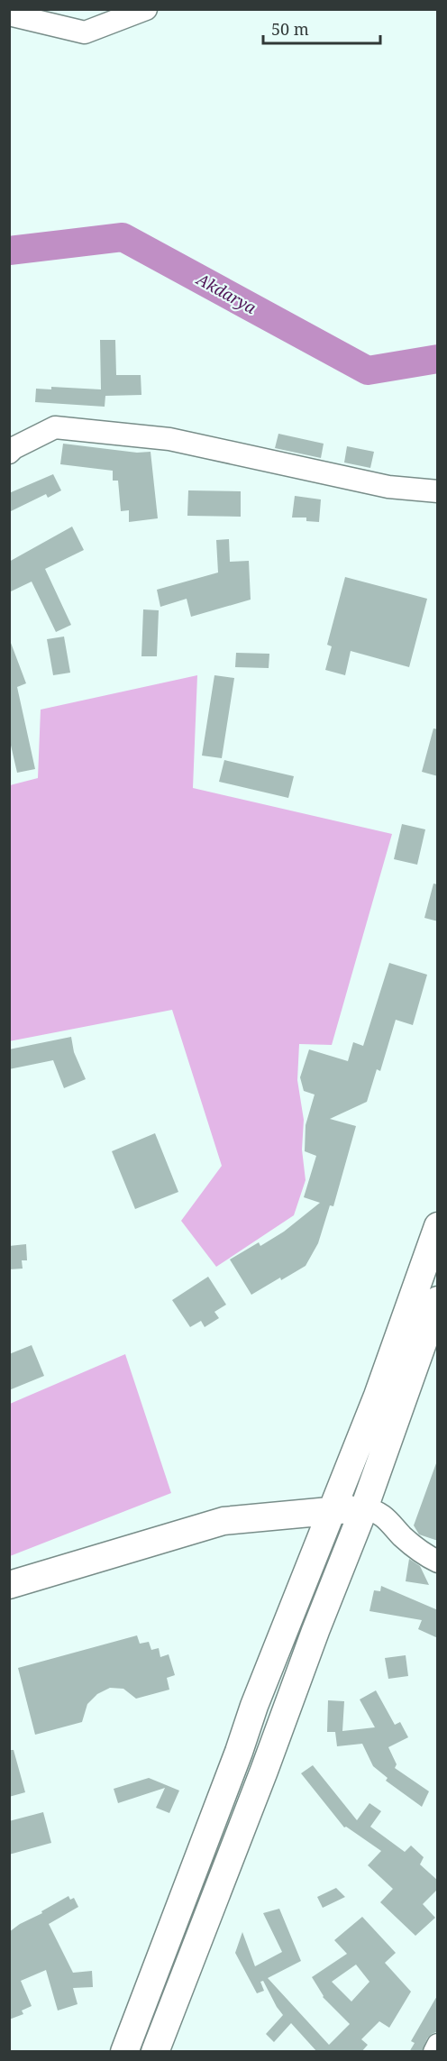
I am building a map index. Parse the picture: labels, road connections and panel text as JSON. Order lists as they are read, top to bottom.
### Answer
{
  "water": ["Akdarya"],
  "scale_bar": "50 m"
}
